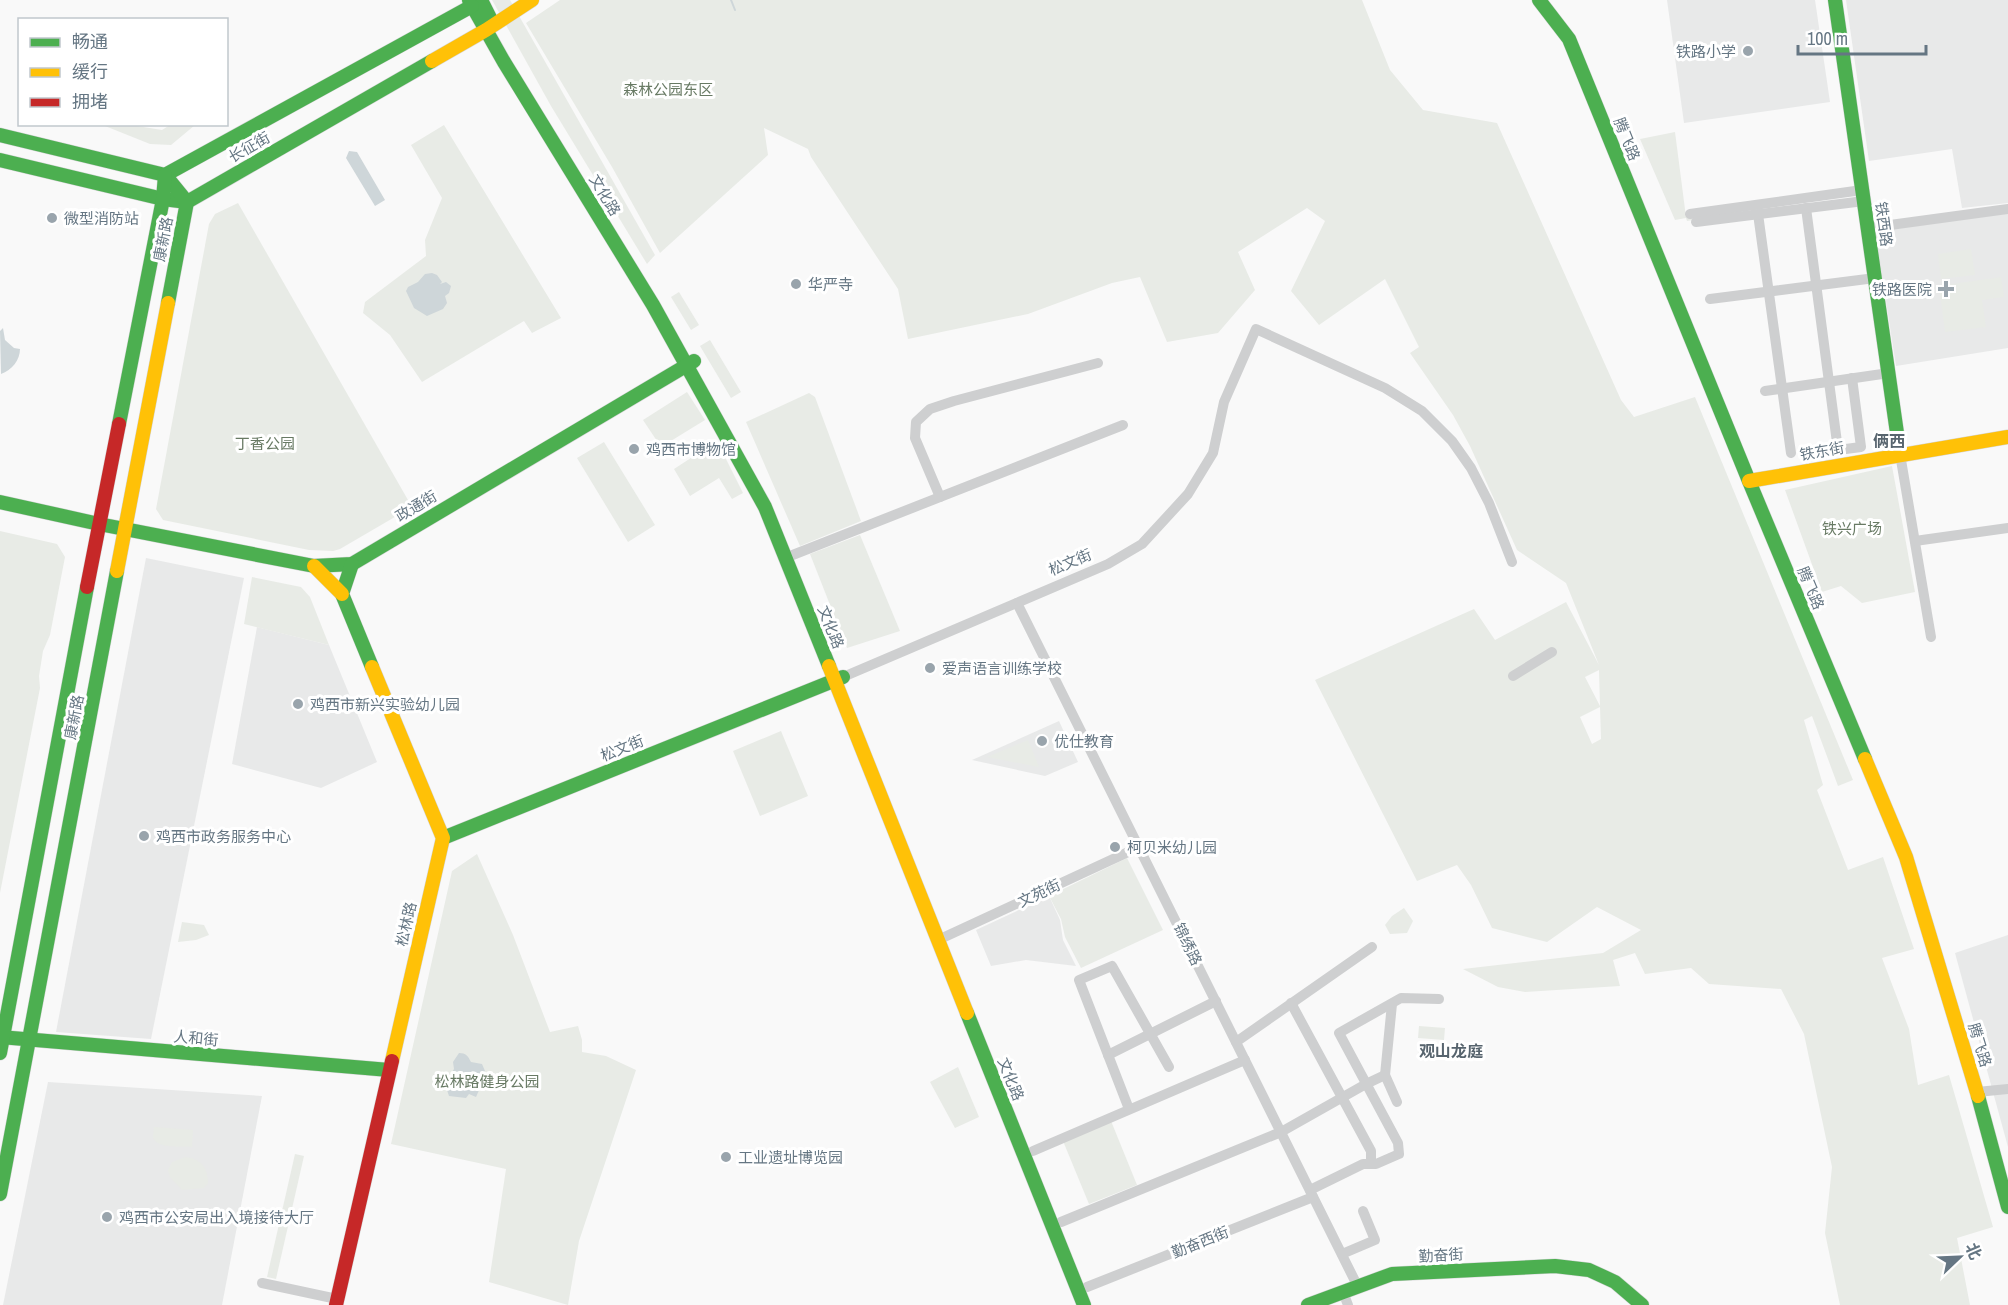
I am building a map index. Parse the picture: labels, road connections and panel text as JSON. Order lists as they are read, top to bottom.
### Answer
{
  "streets": {
    "main road": [
      "腾飞路",
      "长征街",
      "文化路",
      "铁西路",
      "康新路",
      "铁东街",
      "政通街",
      "松文街",
      "松林路",
      "人和街",
      "勤奋街"
    ],
    "street": ["文苑街", "锦绣路", "勤奋西街"]
  },
  "crossings": [
    ["腾飞路", "铁东街"],
    ["长征街", "文化路"],
    ["长征街", "康新路"],
    ["文化路", "政通街"],
    ["文化路", "松文街"],
    ["文化路", "文苑街"],
    ["文化路", "勤奋西街"],
    ["铁西路", "铁东街"],
    ["康新路", "政通街"],
    ["康新路", "人和街"],
    ["松文街", "松林路"],
    ["松文街", "锦绣路"],
    ["文苑街", "锦绣路"],
    ["松林路", "人和街"],
    ["锦绣路", "勤奋西街"],
    ["锦绣路", "勤奋街"]
  ],
  "districts": ["俩西", "观山龙庭"],
  "parks": [
    "森林公园东区",
    "丁香公园",
    "铁兴广场",
    "松林路健身公园"
  ],
  "places": {
    "other": [
      "铁路小学",
      "微型消防站",
      "华严寺",
      "鸡西市博物馆",
      "爱声语言训练学校",
      "鸡西市新兴实验幼儿园",
      "优仕教育",
      "鸡西市政务服务中心",
      "柯贝米幼儿园",
      "工业遗址博览园",
      "鸡西市公安局出入境接待大厅"
    ],
    "health": ["铁路医院"]
  },
  "legend": ["畅通", "缓行", "拥堵"],
  "scale_bar": "100 m",
  "north": "top right"
}
